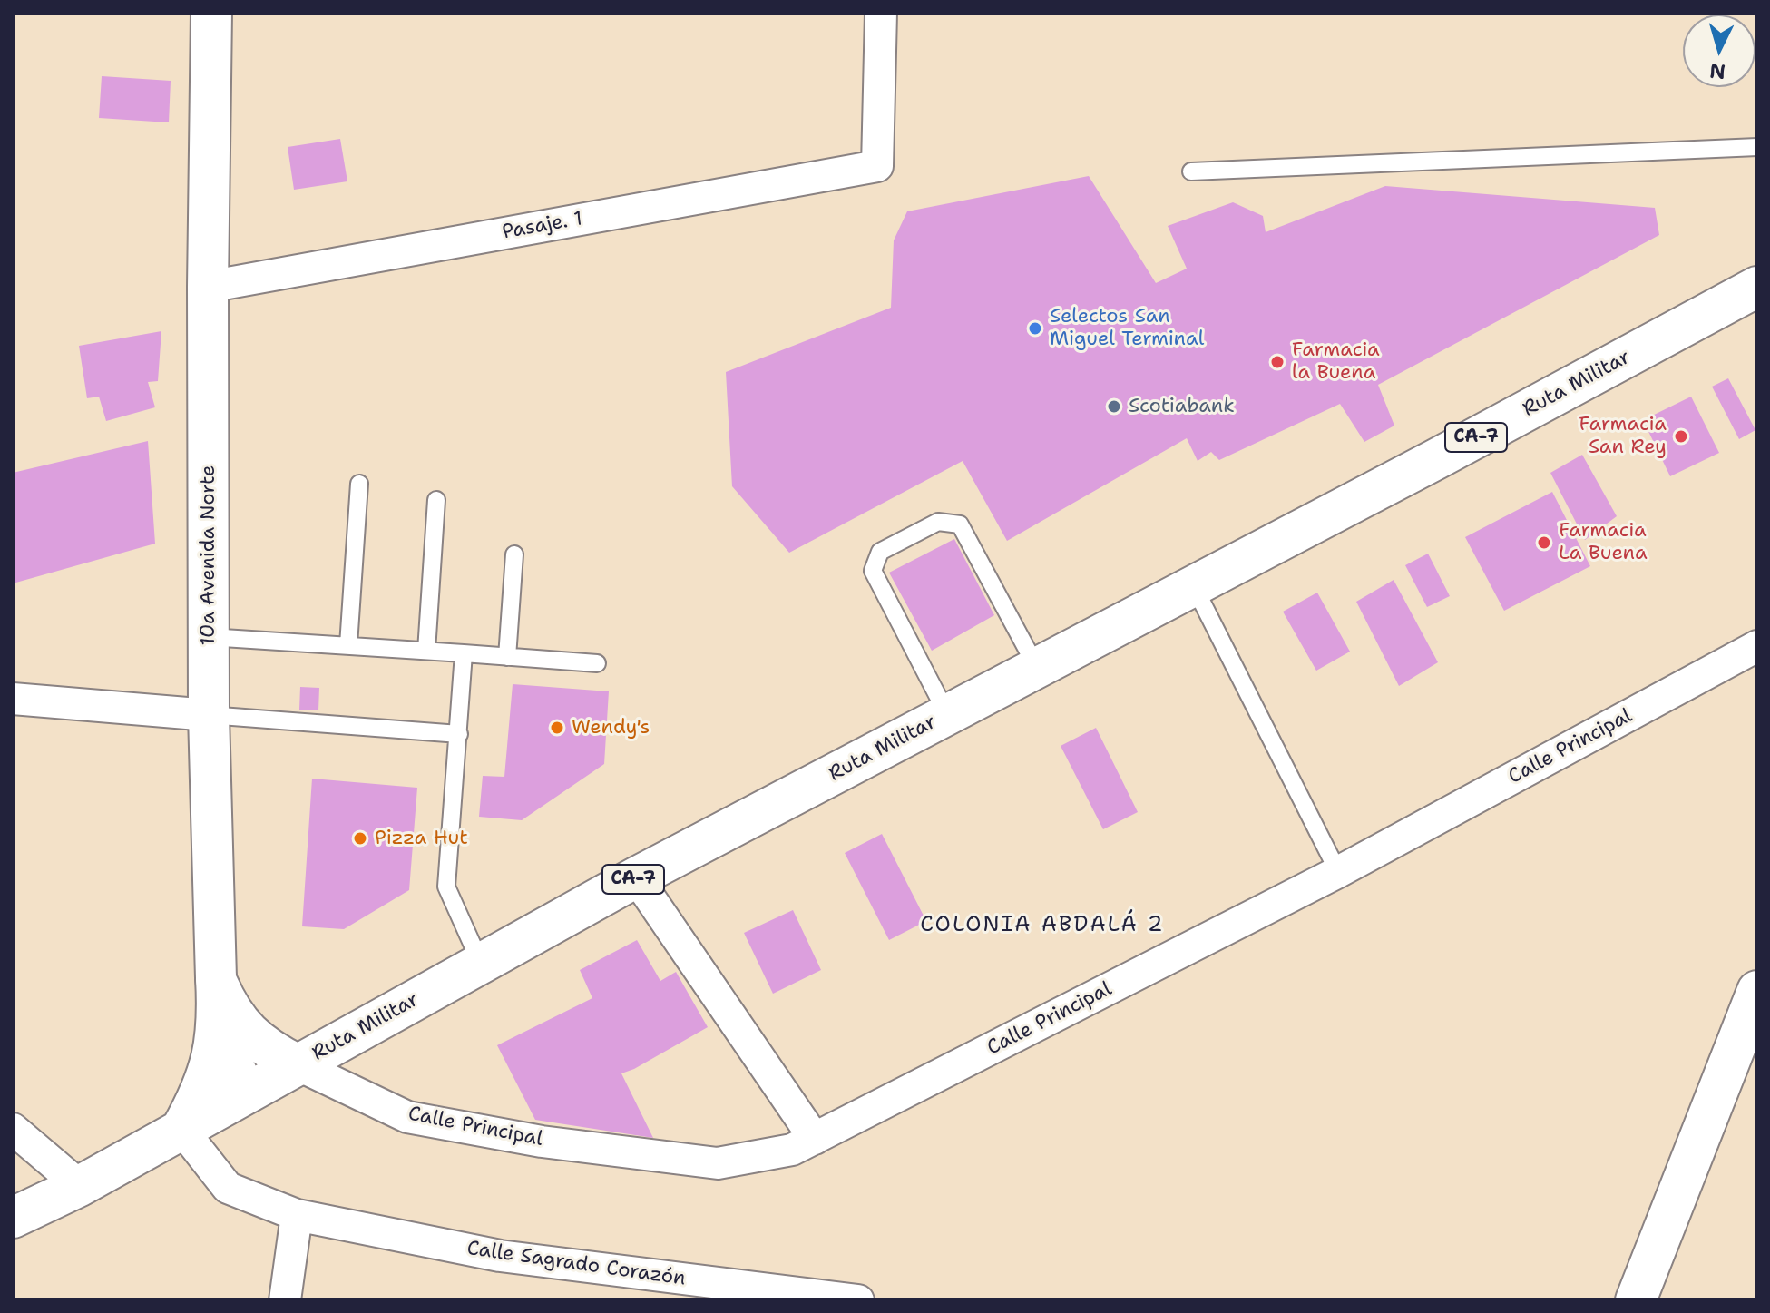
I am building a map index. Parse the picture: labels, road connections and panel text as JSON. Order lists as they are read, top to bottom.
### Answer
{
  "streets": {
    "main road": ["Ruta Militar", "CA-7", "10a Avenida Norte"],
    "street": ["Pasaje. 1", "Calle Principal", "Calle Sagrado Corazón"]
  },
  "crossings": [
    ["Pasaje. 1", "10a Avenida Norte"],
    ["Ruta Militar", "10a Avenida Norte"],
    ["Ruta Militar", "Calle Principal"],
    ["Ruta Militar", "Calle Sagrado Corazón"]
  ],
  "districts": ["COLONIA ABDALÁ 2"],
  "places": [
    "Selectos San Miguel Terminal",
    "Farmacia la Buena",
    "Scotiabank",
    "Farmacia San Rey",
    "Farmacia La Buena",
    "Wendy's",
    "Pizza Hut"
  ],
  "north": "bottom"
}
